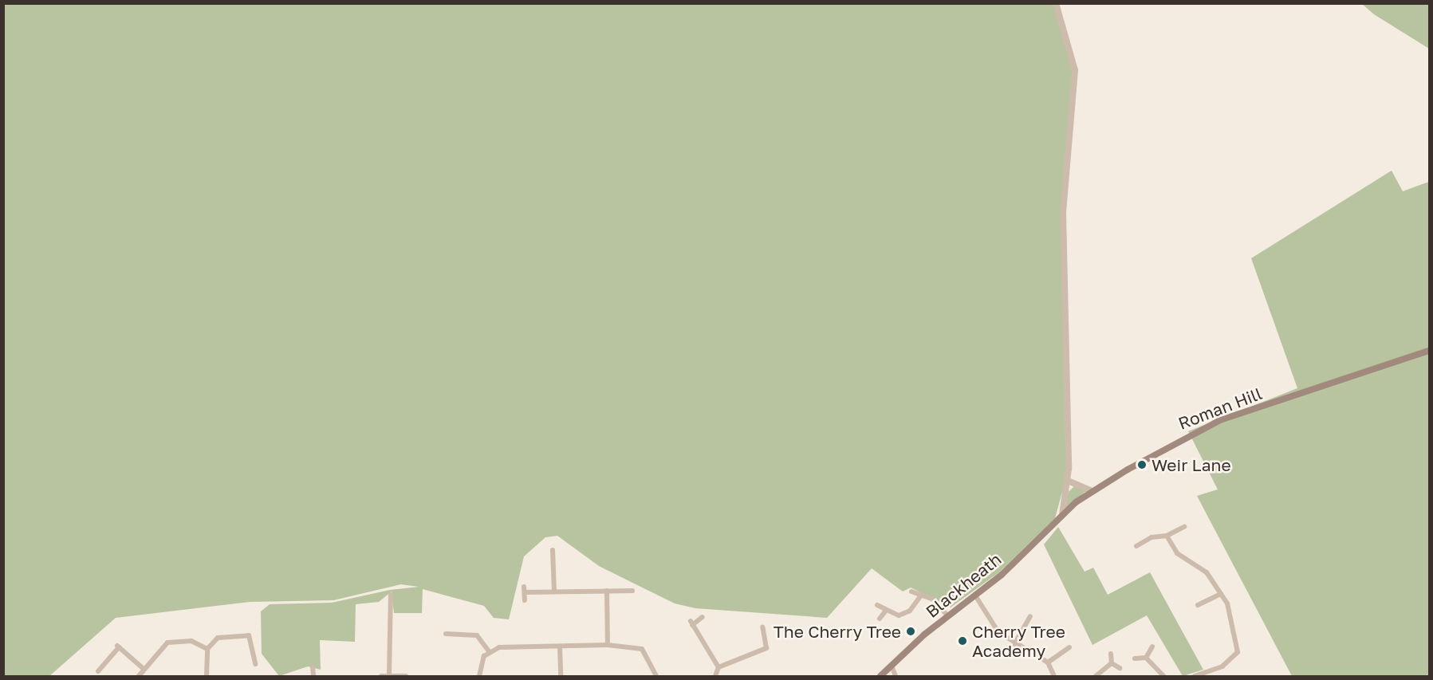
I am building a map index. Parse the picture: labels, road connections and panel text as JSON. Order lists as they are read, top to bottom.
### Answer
{
  "streets": {
    "main road": ["Roman Hill", "Blackheath"]
  },
  "crossings": [
    ["Roman Hill", "Blackheath"]
  ],
  "places": ["Weir Lane", "The Cherry Tree", "Cherry Tree Academy"]
}
